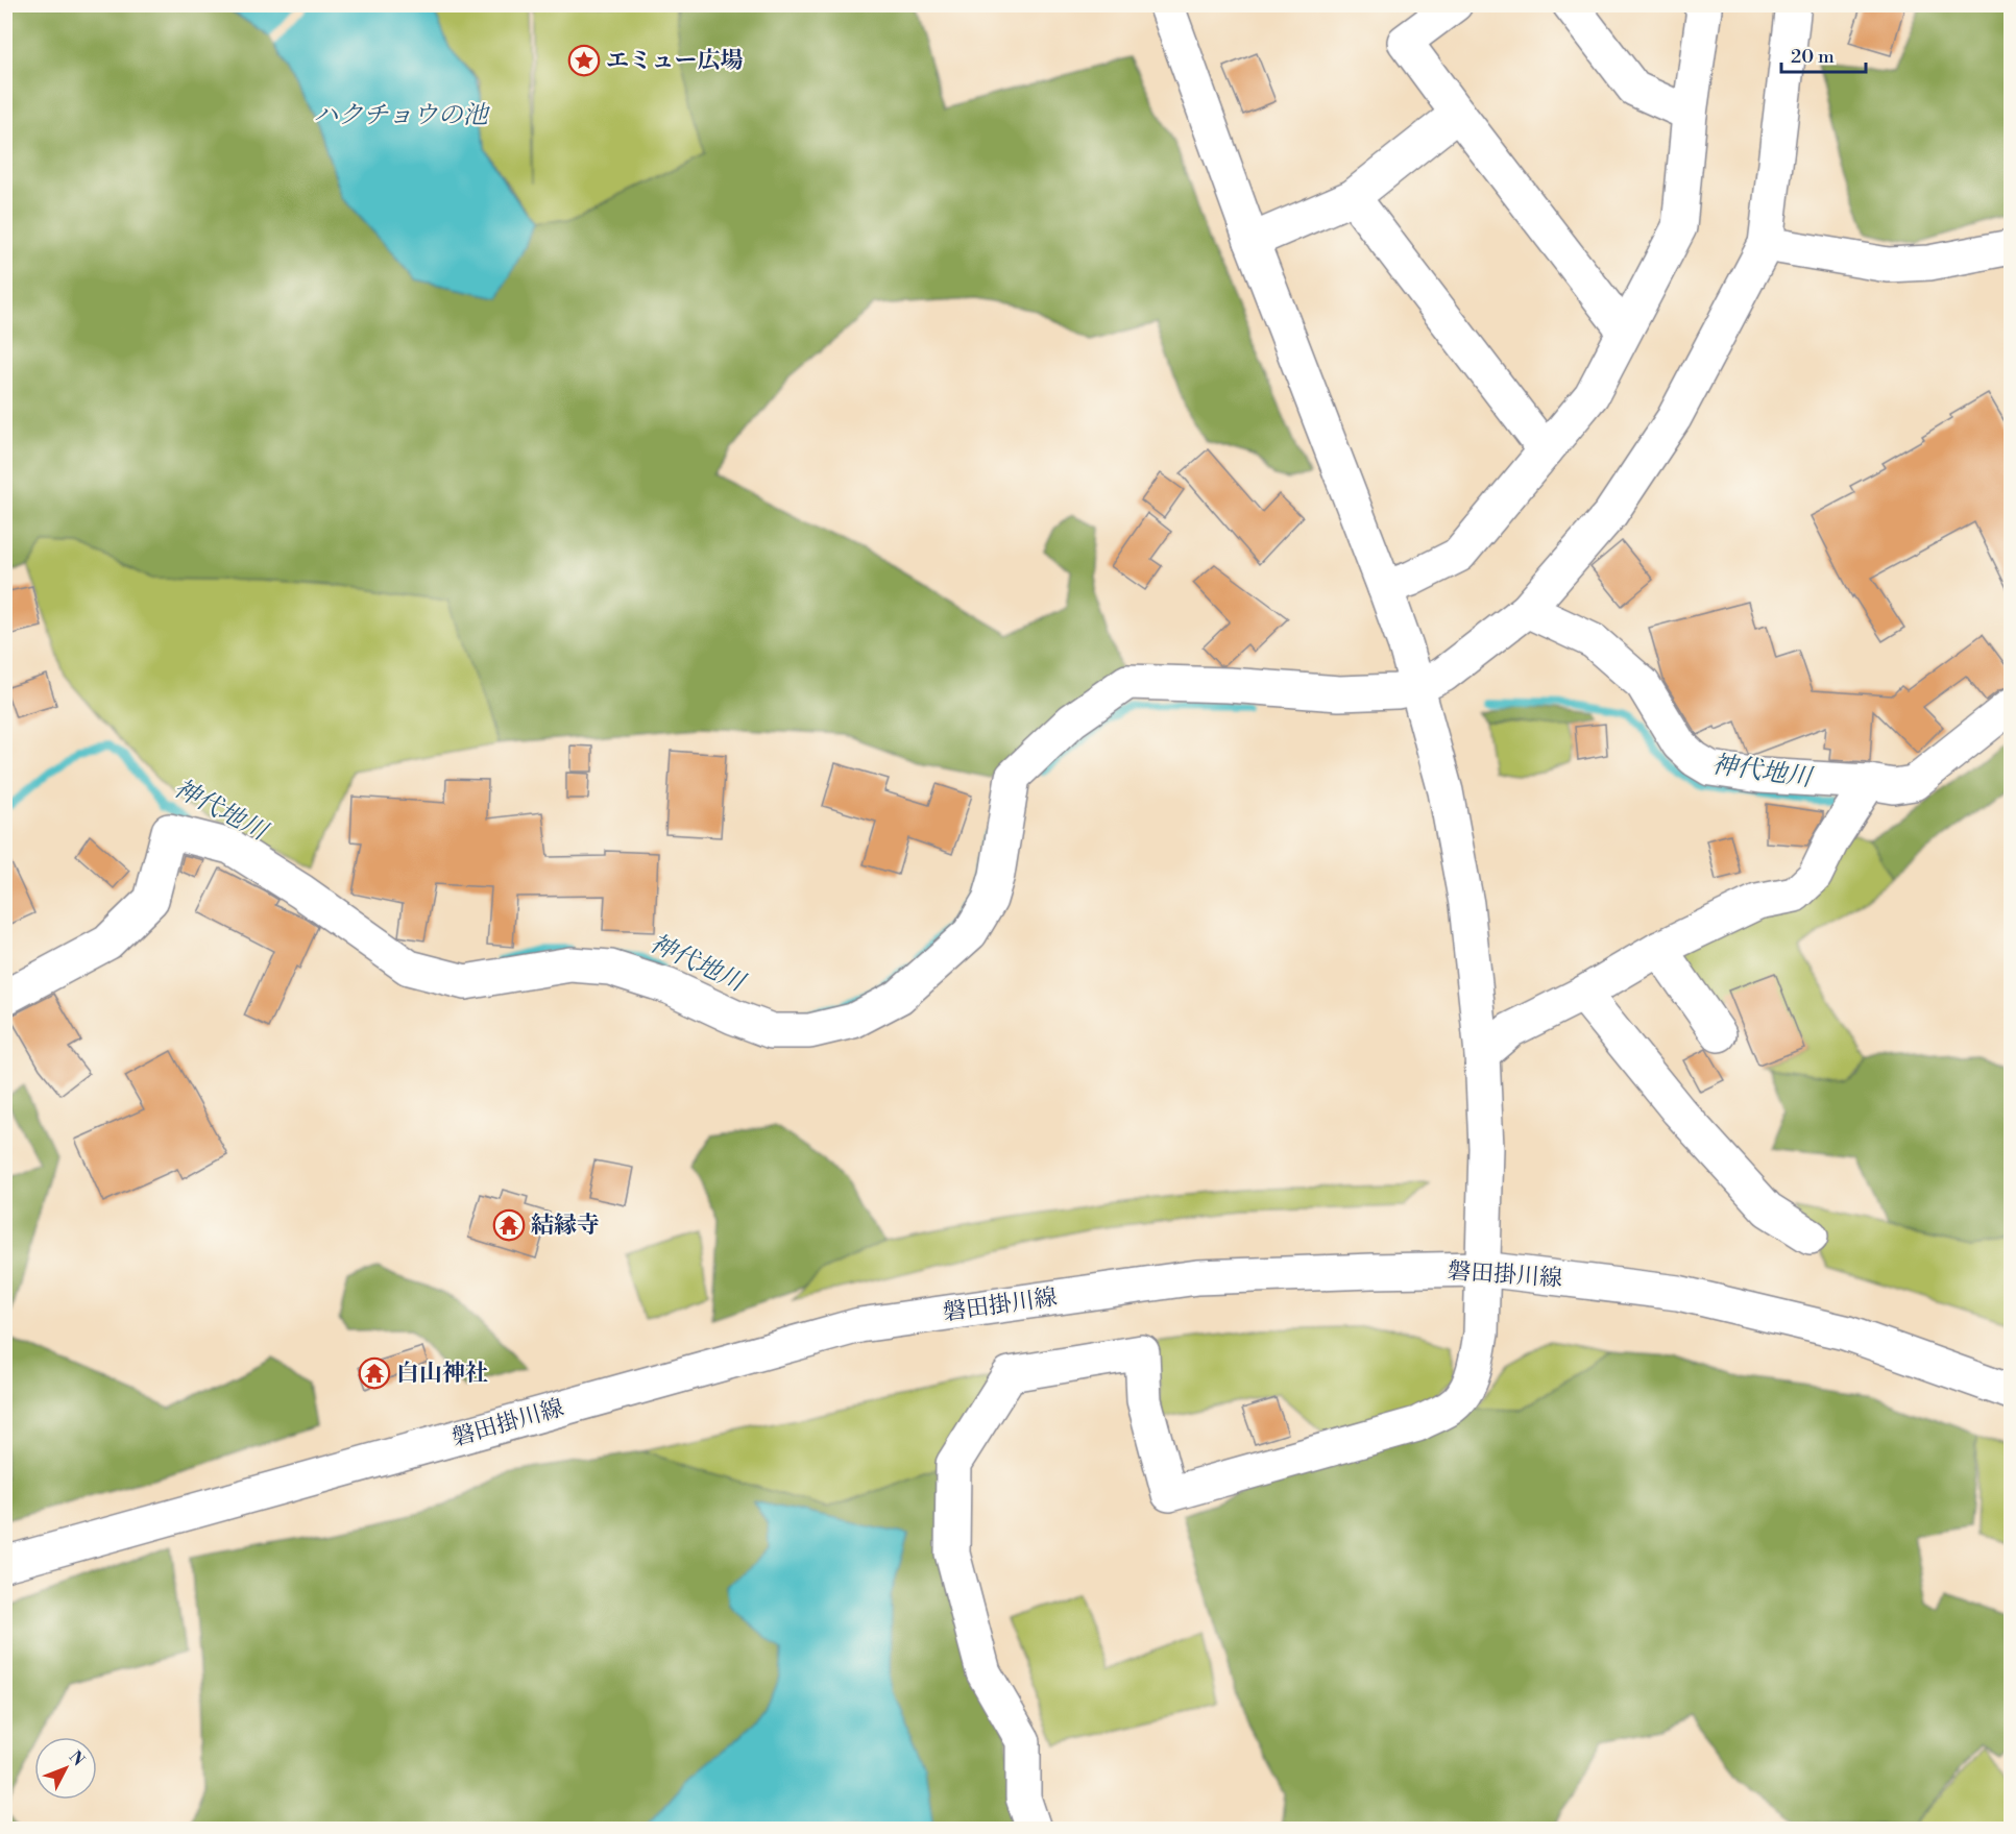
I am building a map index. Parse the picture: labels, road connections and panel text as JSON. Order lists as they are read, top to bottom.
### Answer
{
  "streets": {
    "street": ["磐田掛川線"]
  },
  "water": ["ハクチョウの池", "神代地川"],
  "places": {
    "place": ["エミュー広場"],
    "temple": ["結縁寺", "白山神社"]
  },
  "scale_bar": "20 m",
  "north": "top right"
}
